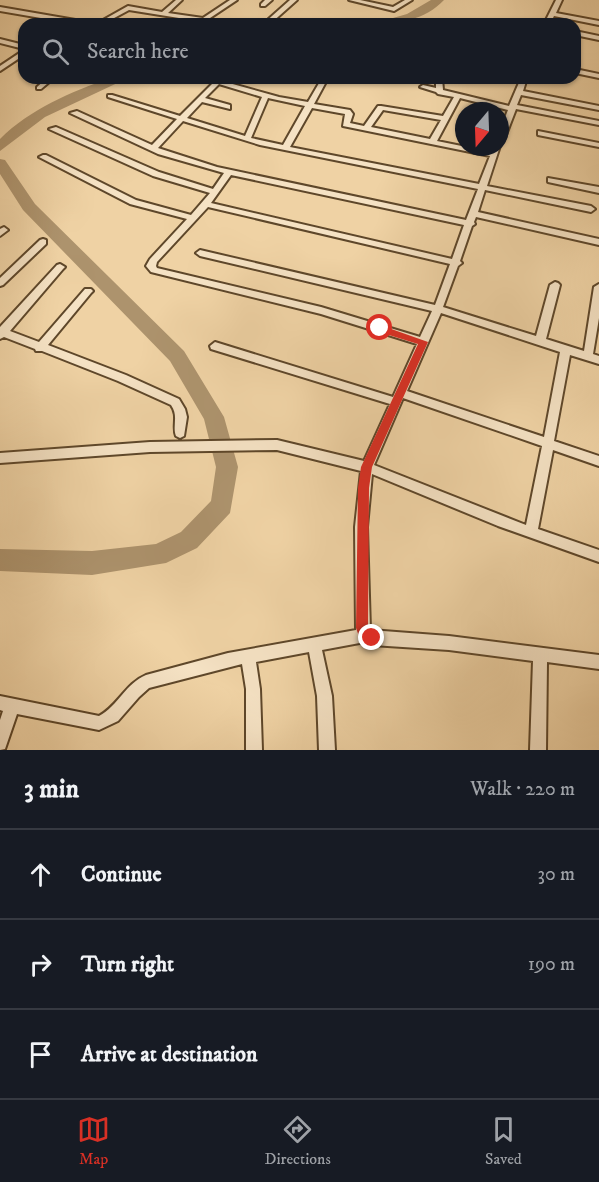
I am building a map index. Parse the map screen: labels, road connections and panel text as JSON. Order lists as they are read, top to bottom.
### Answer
{
  "north": "bottom",
  "page": {
    "search": "Search here",
    "heading": ["3 min", "Walk · 220 m"],
    "list": [
      ["Continue", "30 m"],
      ["Turn right", "190 m"],
      "Arrive at destination"
    ],
    "nav": ["Map", "Directions", "Saved"]
  }
}
